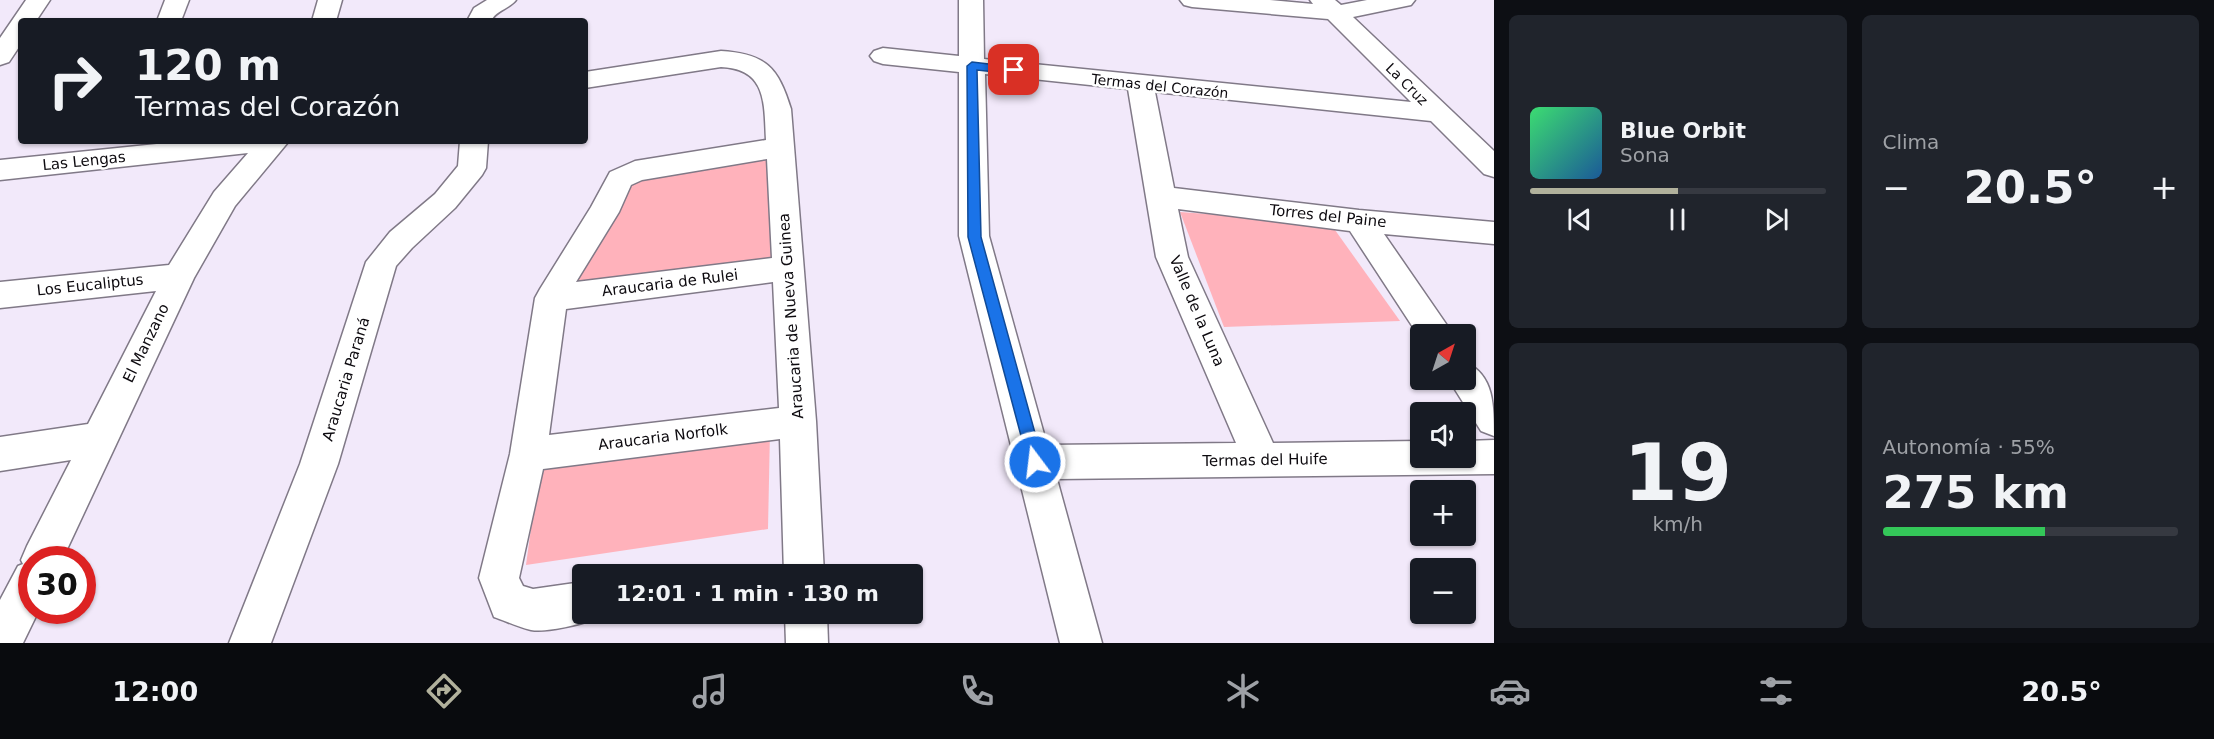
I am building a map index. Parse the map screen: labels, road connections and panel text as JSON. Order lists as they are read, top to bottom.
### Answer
{
  "streets": {
    "street": [
      "La Cruz",
      "Termas del Corazón",
      "Las Lengas",
      "Torres del Paine",
      "Araucaria de Rulei",
      "Los Eucaliptus",
      "Valle de la Luna",
      "Araucaria de Nueva Guinea",
      "El Manzano",
      "Araucaria Paraná",
      "Araucaria Norfolk",
      "Termas del Huife"
    ]
  },
  "crossings": [
    ["La Cruz", "Termas del Corazón"],
    ["Termas del Corazón", "Valle de la Luna"],
    ["Torres del Paine", "Valle de la Luna"],
    ["Araucaria de Rulei", "Araucaria de Nueva Guinea"],
    ["Los Eucaliptus", "El Manzano"],
    ["Valle de la Luna", "Termas del Huife"],
    ["Araucaria de Nueva Guinea", "Araucaria Norfolk"]
  ],
  "north": "top right",
  "page": {
    "tile": [
      "Clima",
      ["19", "km/h"],
      ["Autonomía · 55%", "275 km"]
    ],
    "turn": ["120 m", "Termas del Corazón"],
    "song": ["Blue Orbit", "Sona"],
    "heat": ["−", "20.5°", "+"],
    "map_buttons": ["+", "−"],
    "limit": "30",
    "trip": "12:01 · 1 min · 130 m",
    "tabs": ["12:00", "20.5°"]
  }
}
